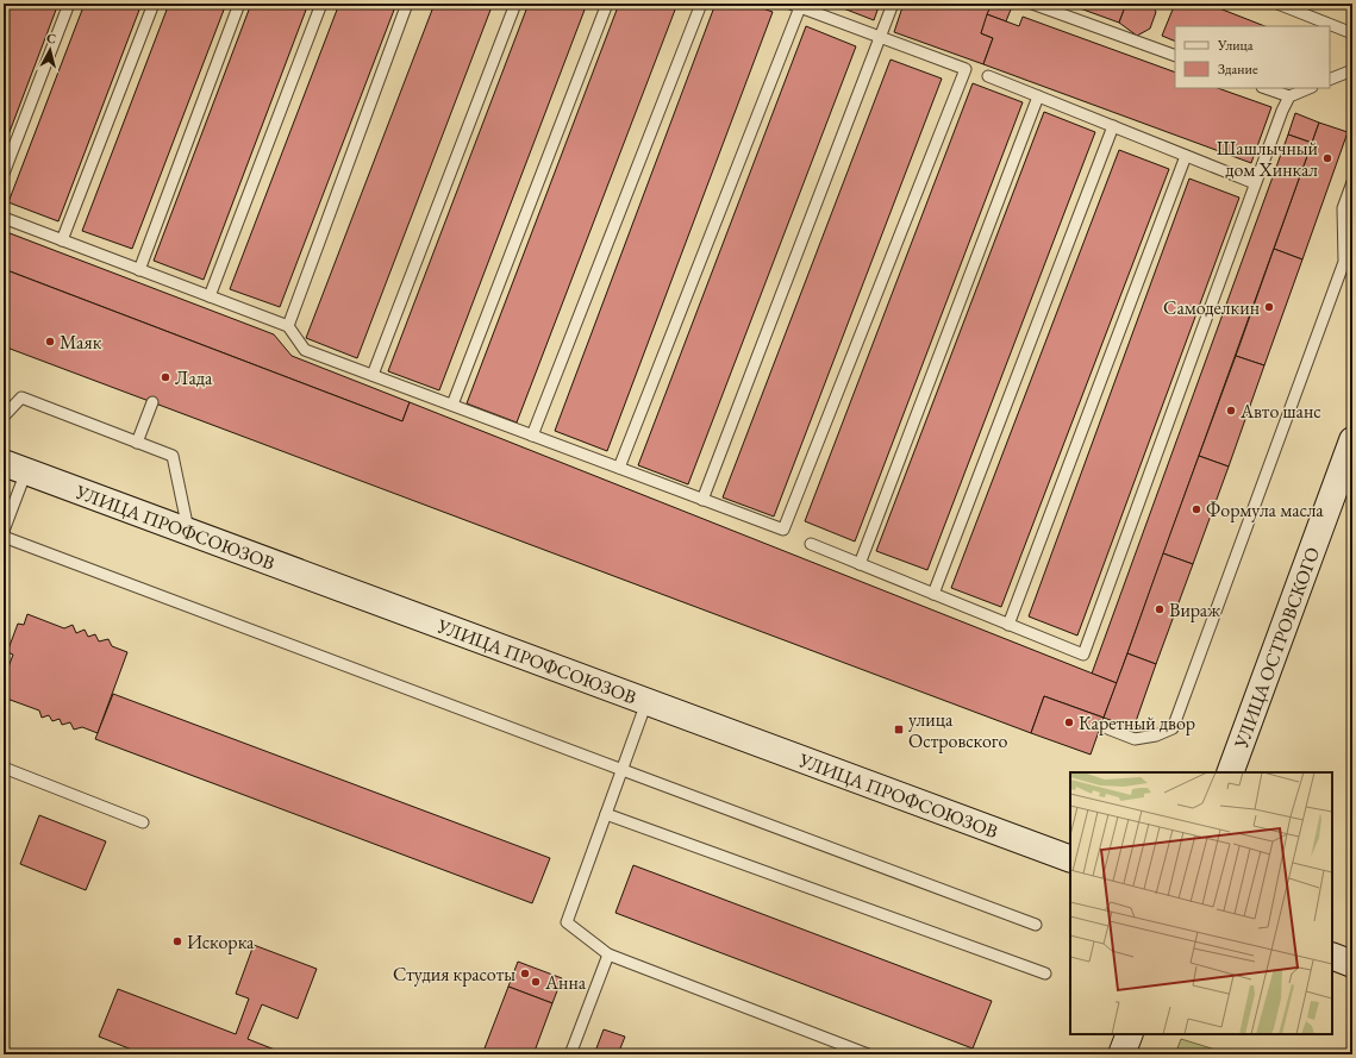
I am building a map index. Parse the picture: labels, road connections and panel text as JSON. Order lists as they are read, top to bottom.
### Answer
{
  "streets": {
    "main road": ["УЛИЦА ПРОФСОЮЗОВ", "УЛИЦА ОСТРОВСКОГО"]
  },
  "places": {
    "other": [
      "Шашлычный дом Хинкал",
      "Самоделкин",
      "Маяк",
      "Лада",
      "Авто шанс",
      "Формула масла",
      "Вираж",
      "Каретный двор",
      "Искорка",
      "Студия красоты",
      "Анна"
    ],
    "transit": ["улица Островского"]
  },
  "legend": ["Улица", "Здание"],
  "north": "top"
}
